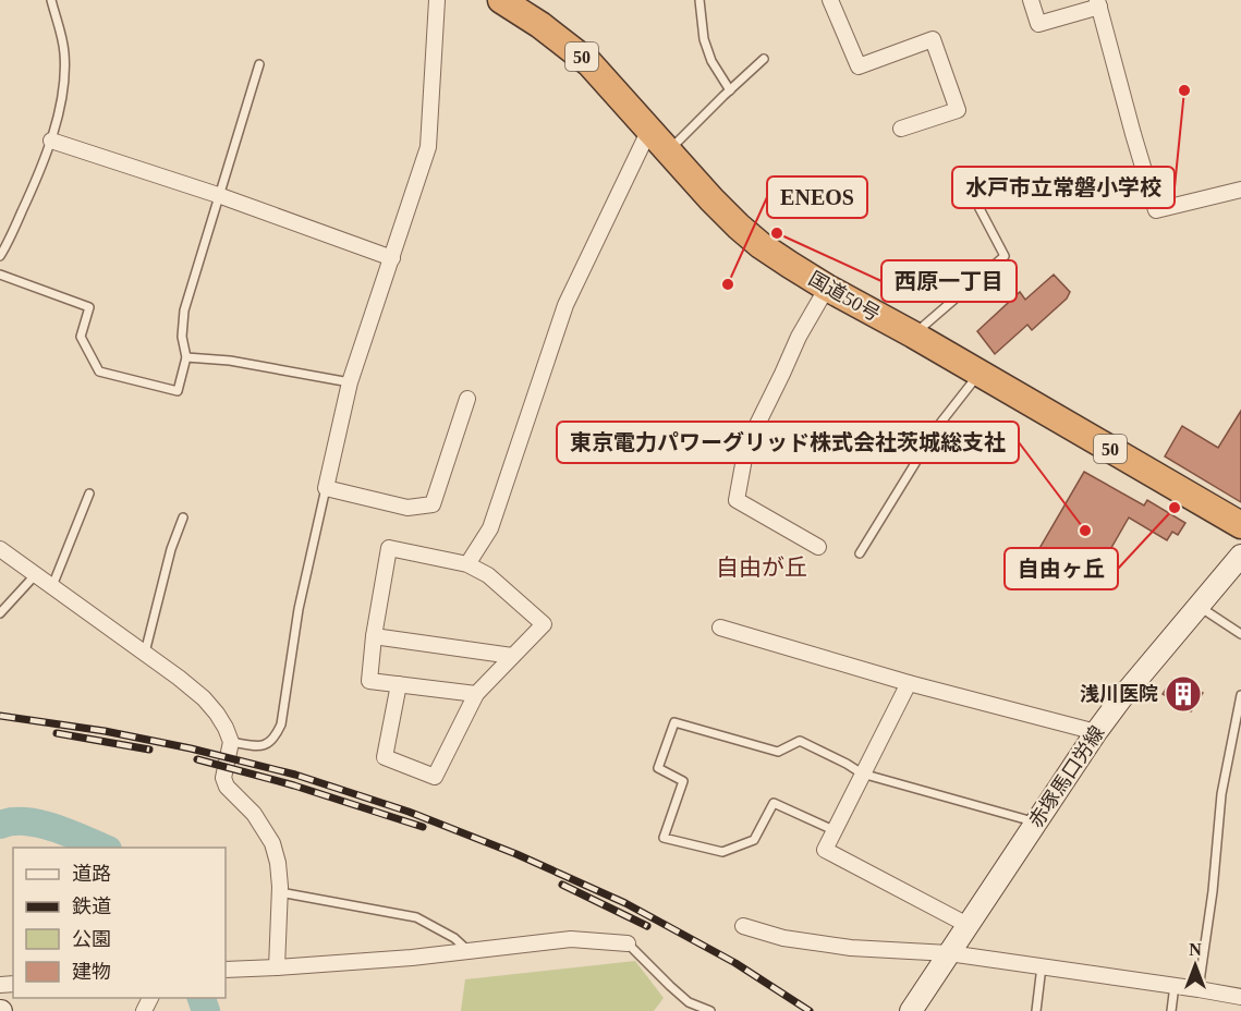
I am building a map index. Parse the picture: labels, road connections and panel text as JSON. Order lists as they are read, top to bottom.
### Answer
{
  "streets": {
    "highway": ["50", "国道50号"],
    "main road": ["赤塚馬口労線"]
  },
  "districts": ["自由が丘"],
  "places": {
    "other": [
      "水戸市立常磐小学校",
      "西原一丁目",
      "ENEOS",
      "自由ヶ丘",
      "東京電力パワーグリッド株式会社茨城総支社"
    ],
    "building": ["浅川医院"]
  },
  "legend": [
    "道路",
    "鉄道",
    "公園",
    "建物"
  ],
  "north": "top"
}
